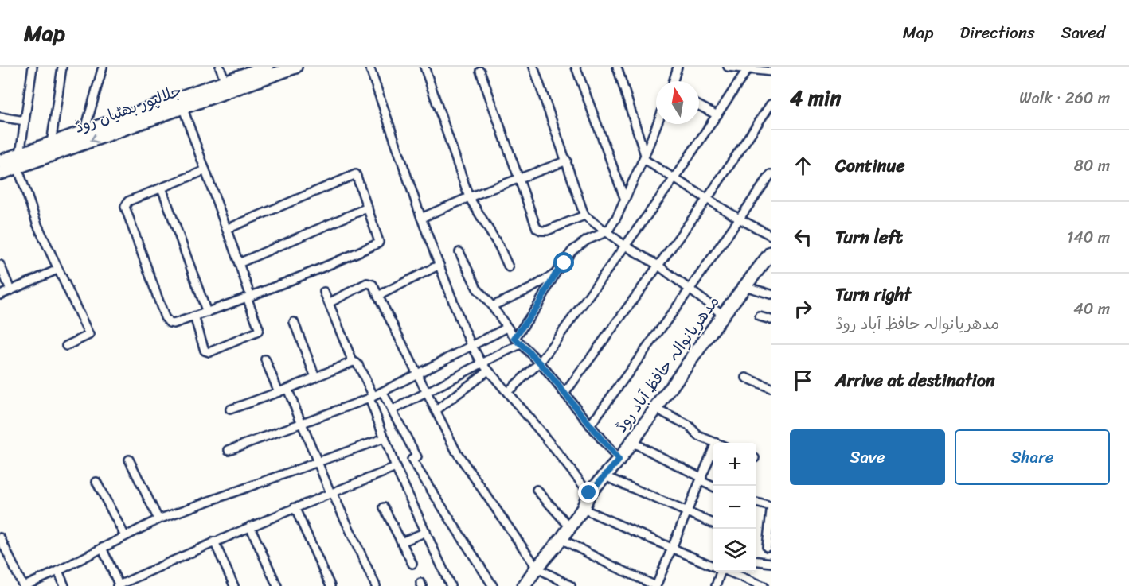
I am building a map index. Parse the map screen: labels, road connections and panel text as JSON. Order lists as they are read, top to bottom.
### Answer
{
  "streets": {
    "main road": ["جلالپور بھٹیاں روڈ", "مدھریانوالہ حافظ آباد روڈ"]
  },
  "north": "top",
  "page": {
    "header": "Map",
    "nav": ["Map", "Directions", "Saved"],
    "heading": ["4 min", "Walk · 260 m"],
    "list": [
      ["Continue", "80 m"],
      ["Turn left", "140 m"],
      ["Turn right", "مدھریانوالہ حافظ آباد روڈ", "40 m"],
      "Arrive at destination"
    ],
    "buttons": ["Save", "Share"],
    "map_buttons": ["+", "−"]
  }
}
